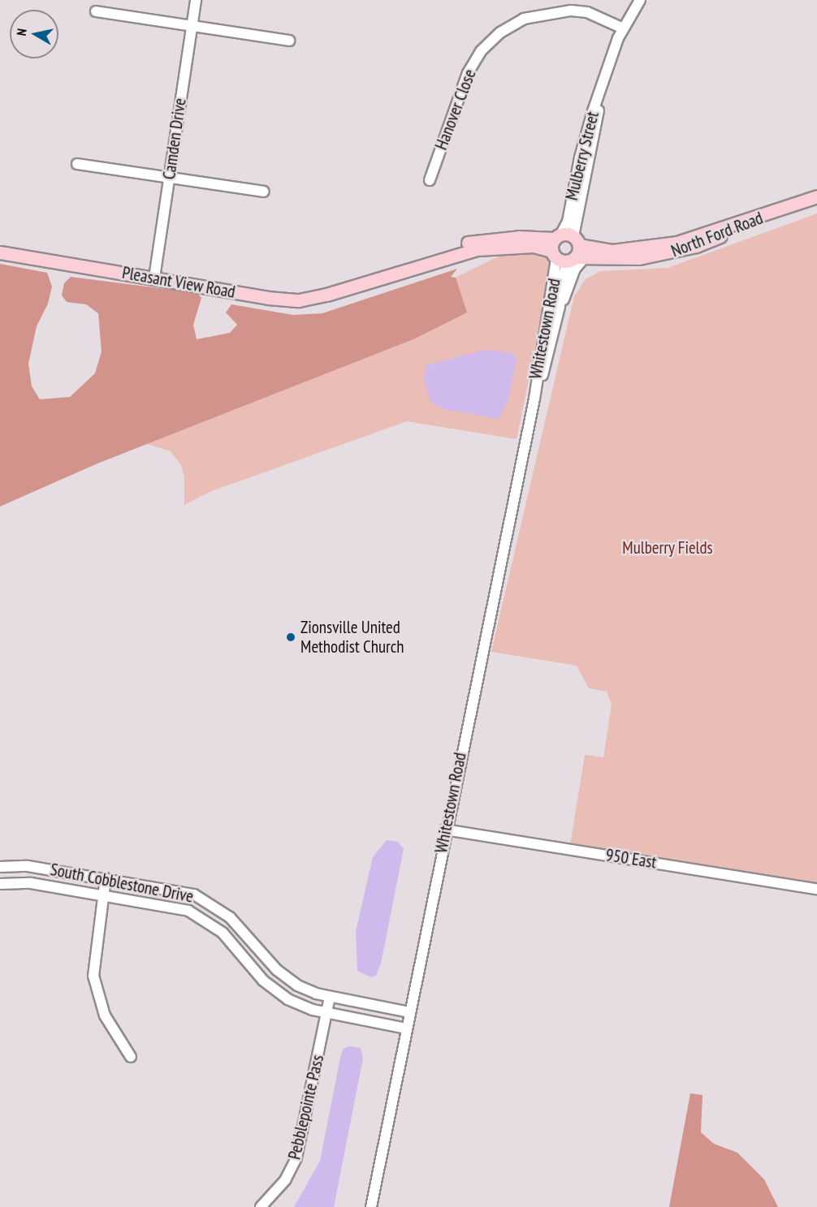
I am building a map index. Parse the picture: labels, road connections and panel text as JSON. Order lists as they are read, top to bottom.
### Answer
{
  "streets": {
    "main road": ["North Ford Road", "Pleasant View Road"],
    "street": [
      "Hanover Close",
      "Camden Drive",
      "Mulberry Street",
      "Whitestown Road",
      "950 East",
      "South Cobblestone Drive",
      "Pebblepointe Pass"
    ]
  },
  "crossings": [
    ["Hanover Close", "Mulberry Street"],
    ["Camden Drive", "Pleasant View Road"],
    ["Mulberry Street", "North Ford Road"],
    ["Mulberry Street", "Pleasant View Road"],
    ["Mulberry Street", "Whitestown Road"],
    ["North Ford Road", "Pleasant View Road"],
    ["North Ford Road", "Whitestown Road"],
    ["Pleasant View Road", "Whitestown Road"],
    ["Whitestown Road", "950 East"],
    ["Whitestown Road", "South Cobblestone Drive"],
    ["South Cobblestone Drive", "Pebblepointe Pass"]
  ],
  "parks": ["Mulberry Fields"],
  "places": ["Zionsville United Methodist Church"],
  "north": "left"
}
